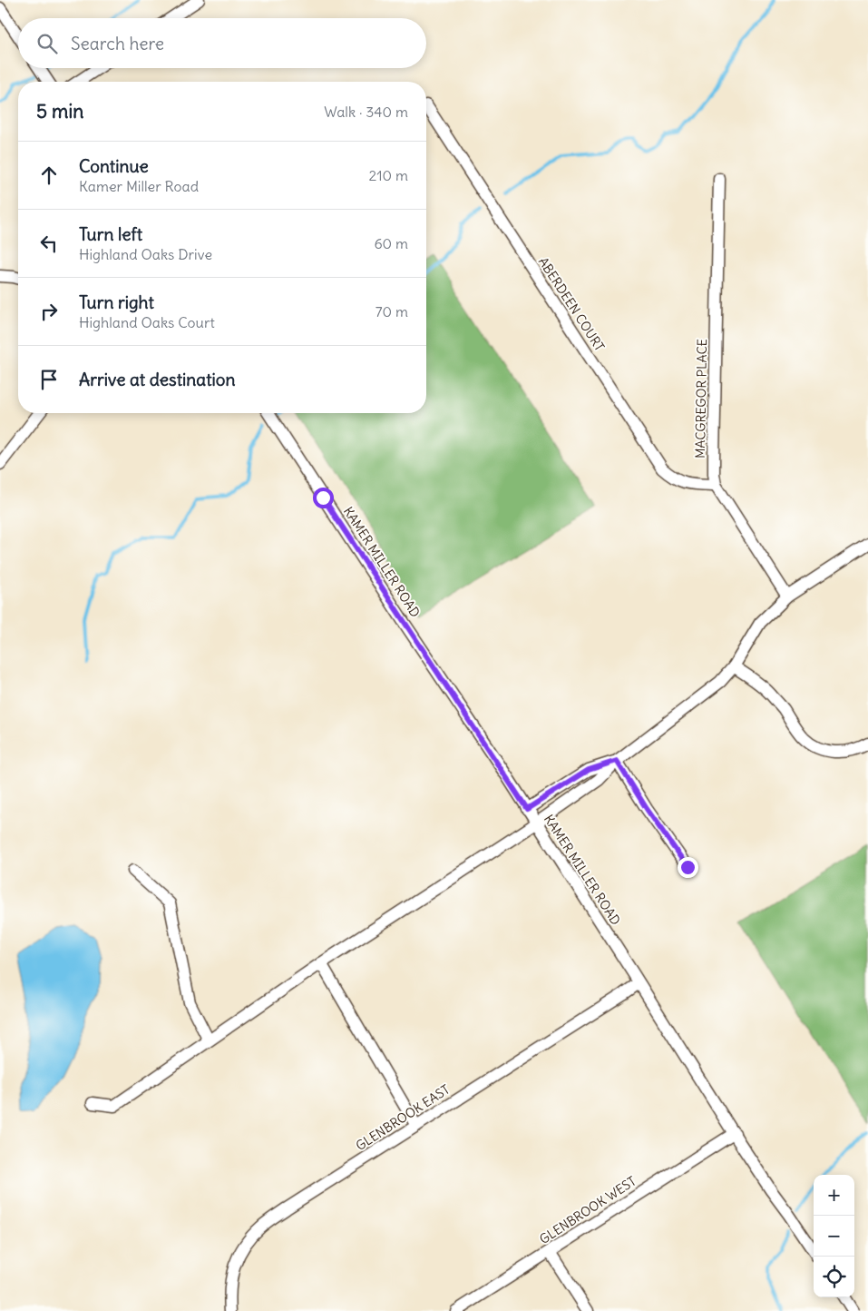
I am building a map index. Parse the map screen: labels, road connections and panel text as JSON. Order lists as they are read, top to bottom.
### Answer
{
  "streets": {
    "street": [
      "ABERDEEN COURT",
      "MACGREGOR PLACE",
      "KAMER MILLER ROAD",
      "GLENBROOK EAST",
      "GLENBROOK WEST"
    ]
  },
  "crossings": [
    ["ABERDEEN COURT", "MACGREGOR PLACE"],
    ["KAMER MILLER ROAD", "GLENBROOK EAST"],
    ["KAMER MILLER ROAD", "GLENBROOK WEST"]
  ],
  "page": {
    "search": "Search here",
    "heading": ["5 min", "Walk · 340 m"],
    "list": [
      ["Continue", "Kamer Miller Road", "210 m"],
      ["Turn left", "Highland Oaks Drive", "60 m"],
      ["Turn right", "Highland Oaks Court", "70 m"],
      "Arrive at destination"
    ],
    "map_buttons": ["+", "−"]
  }
}
